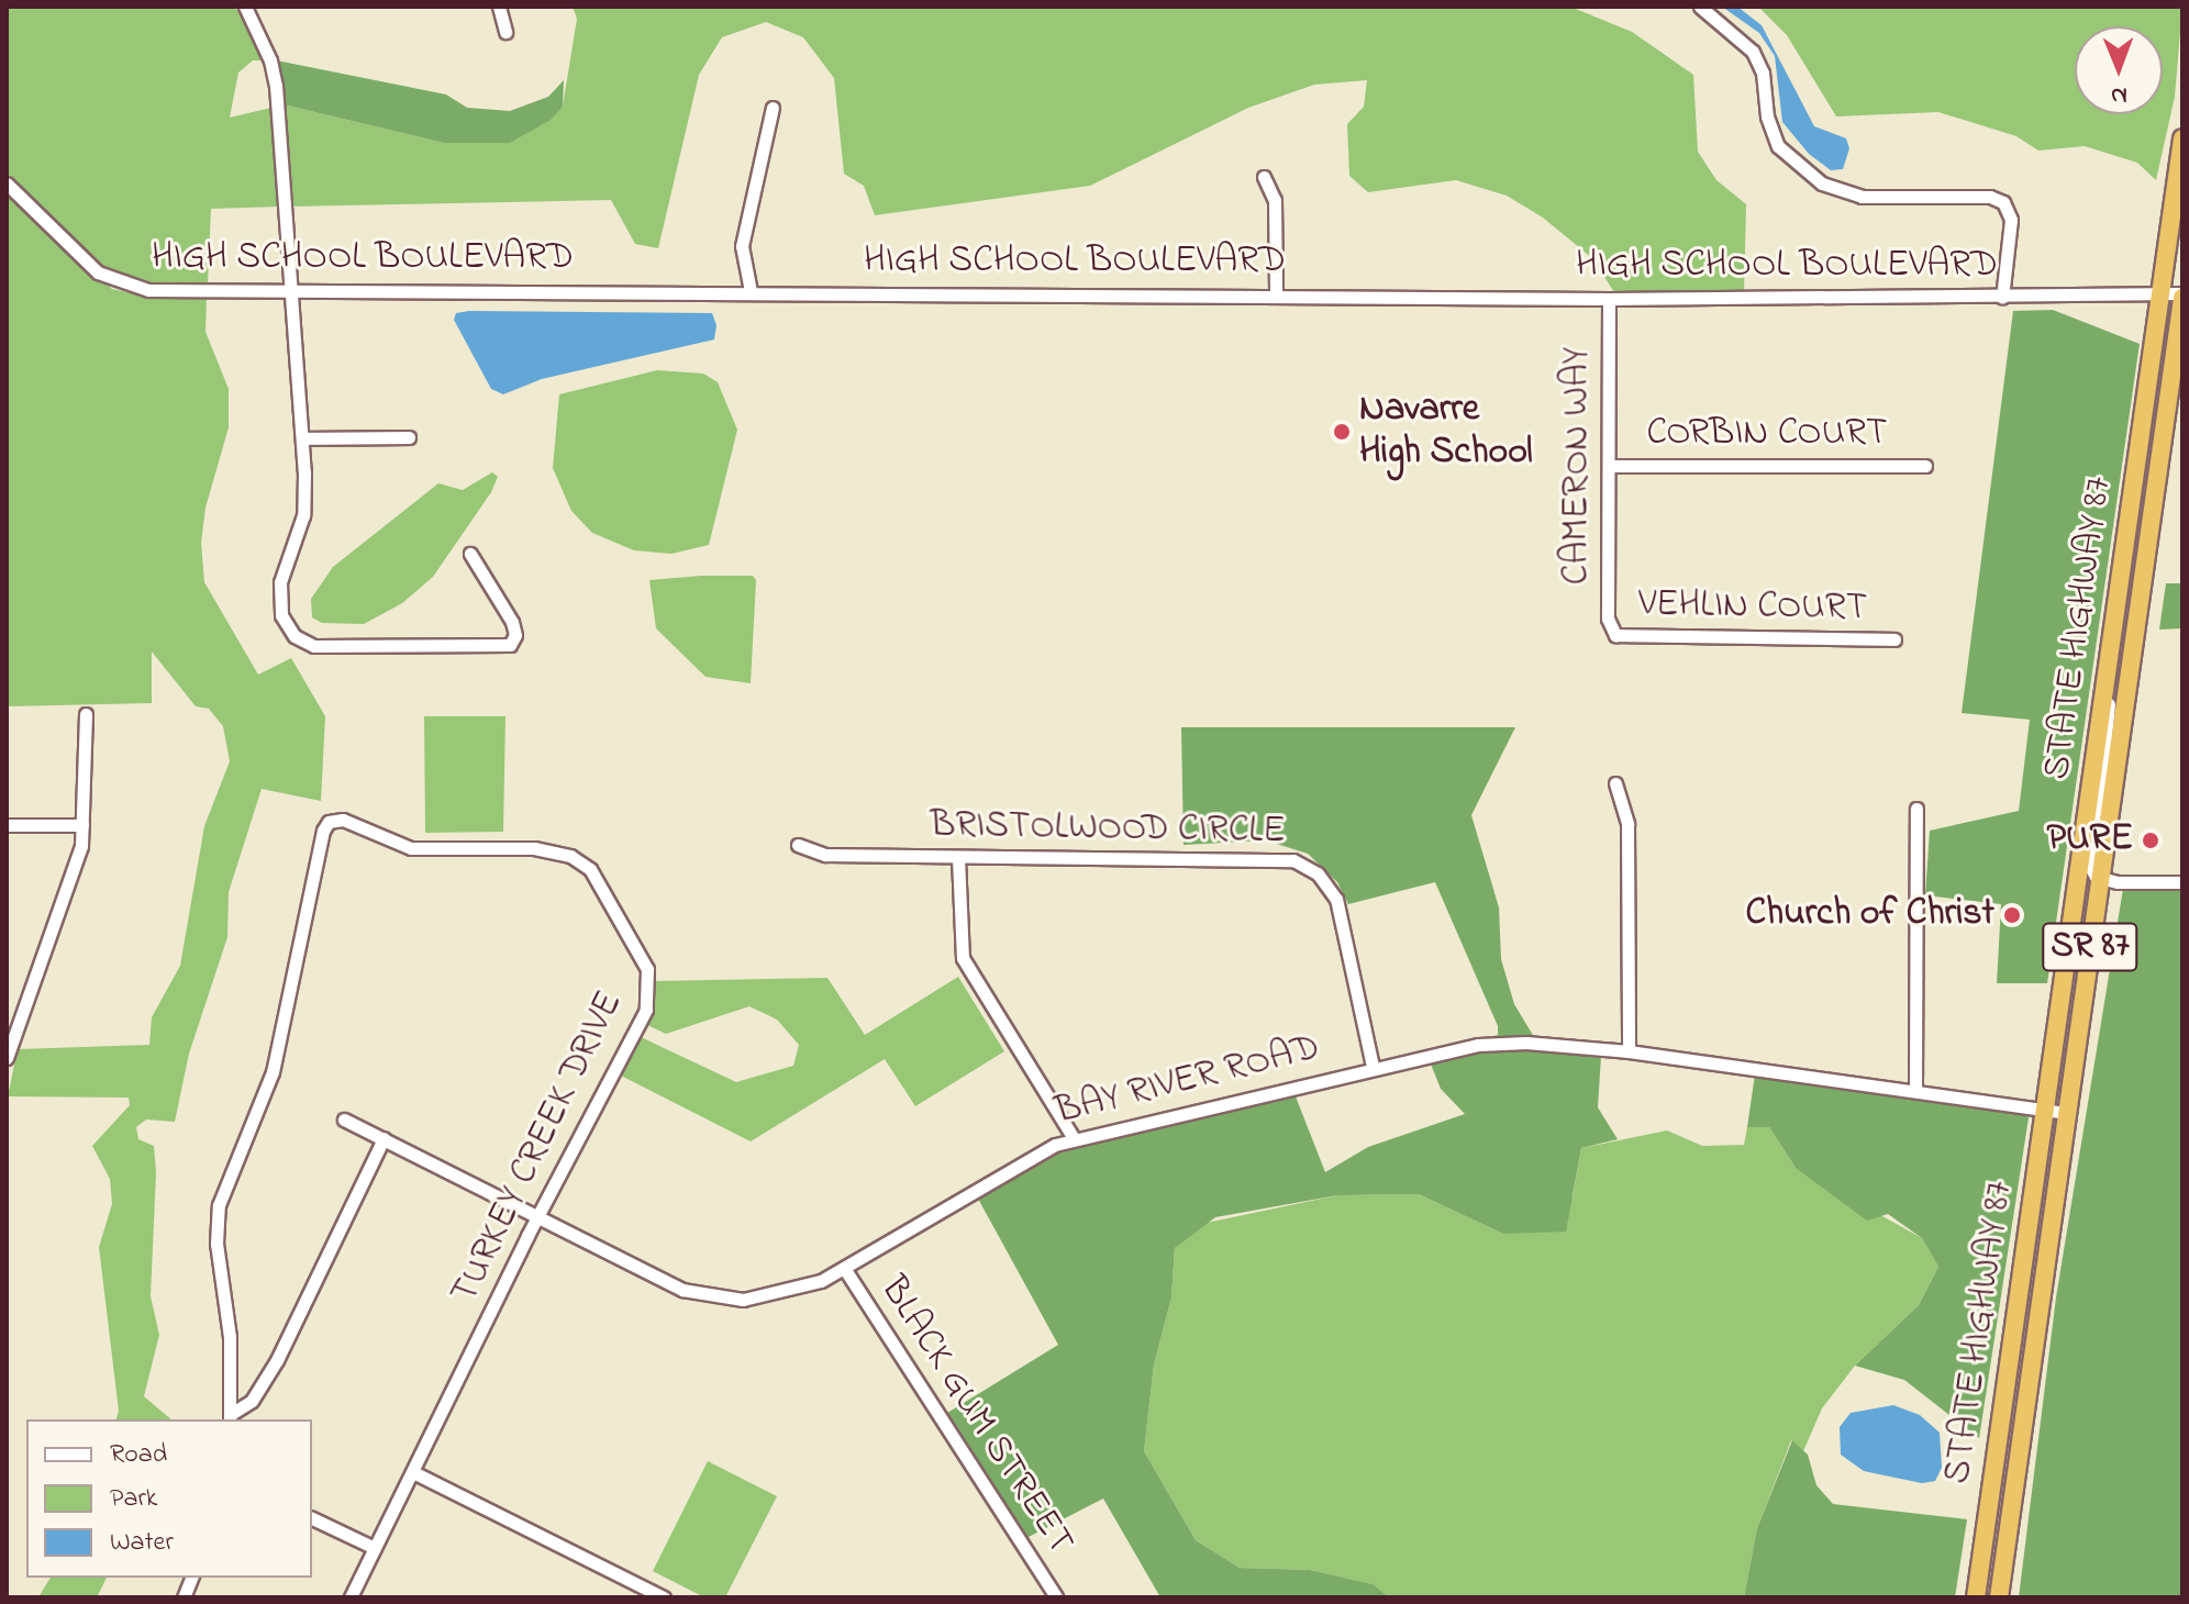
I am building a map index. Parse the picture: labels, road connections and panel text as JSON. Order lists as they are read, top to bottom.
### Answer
{
  "streets": {
    "highway": ["STATE HIGHWAY 87", "SR 87"],
    "street": [
      "HIGH SCHOOL BOULEVARD",
      "CORBIN COURT",
      "CAMERON WAY",
      "VEHLIN COURT",
      "BRISTOLWOOD CIRCLE",
      "BAY RIVER ROAD",
      "TURKEY CREEK DRIVE",
      "BLACK GUM STREET"
    ]
  },
  "crossings": [
    ["HIGH SCHOOL BOULEVARD", "CAMERON WAY"],
    ["HIGH SCHOOL BOULEVARD", "STATE HIGHWAY 87"],
    ["HIGH SCHOOL BOULEVARD", "SR 87"],
    ["CORBIN COURT", "CAMERON WAY"],
    ["CAMERON WAY", "VEHLIN COURT"],
    ["STATE HIGHWAY 87", "BAY RIVER ROAD"],
    ["BRISTOLWOOD CIRCLE", "BAY RIVER ROAD"],
    ["SR 87", "BAY RIVER ROAD"],
    ["BAY RIVER ROAD", "TURKEY CREEK DRIVE"],
    ["BAY RIVER ROAD", "BLACK GUM STREET"]
  ],
  "places": ["Navarre High School", "PURE", "Church of Christ"],
  "legend": ["Road", "Park", "Water"],
  "north": "bottom"
}
